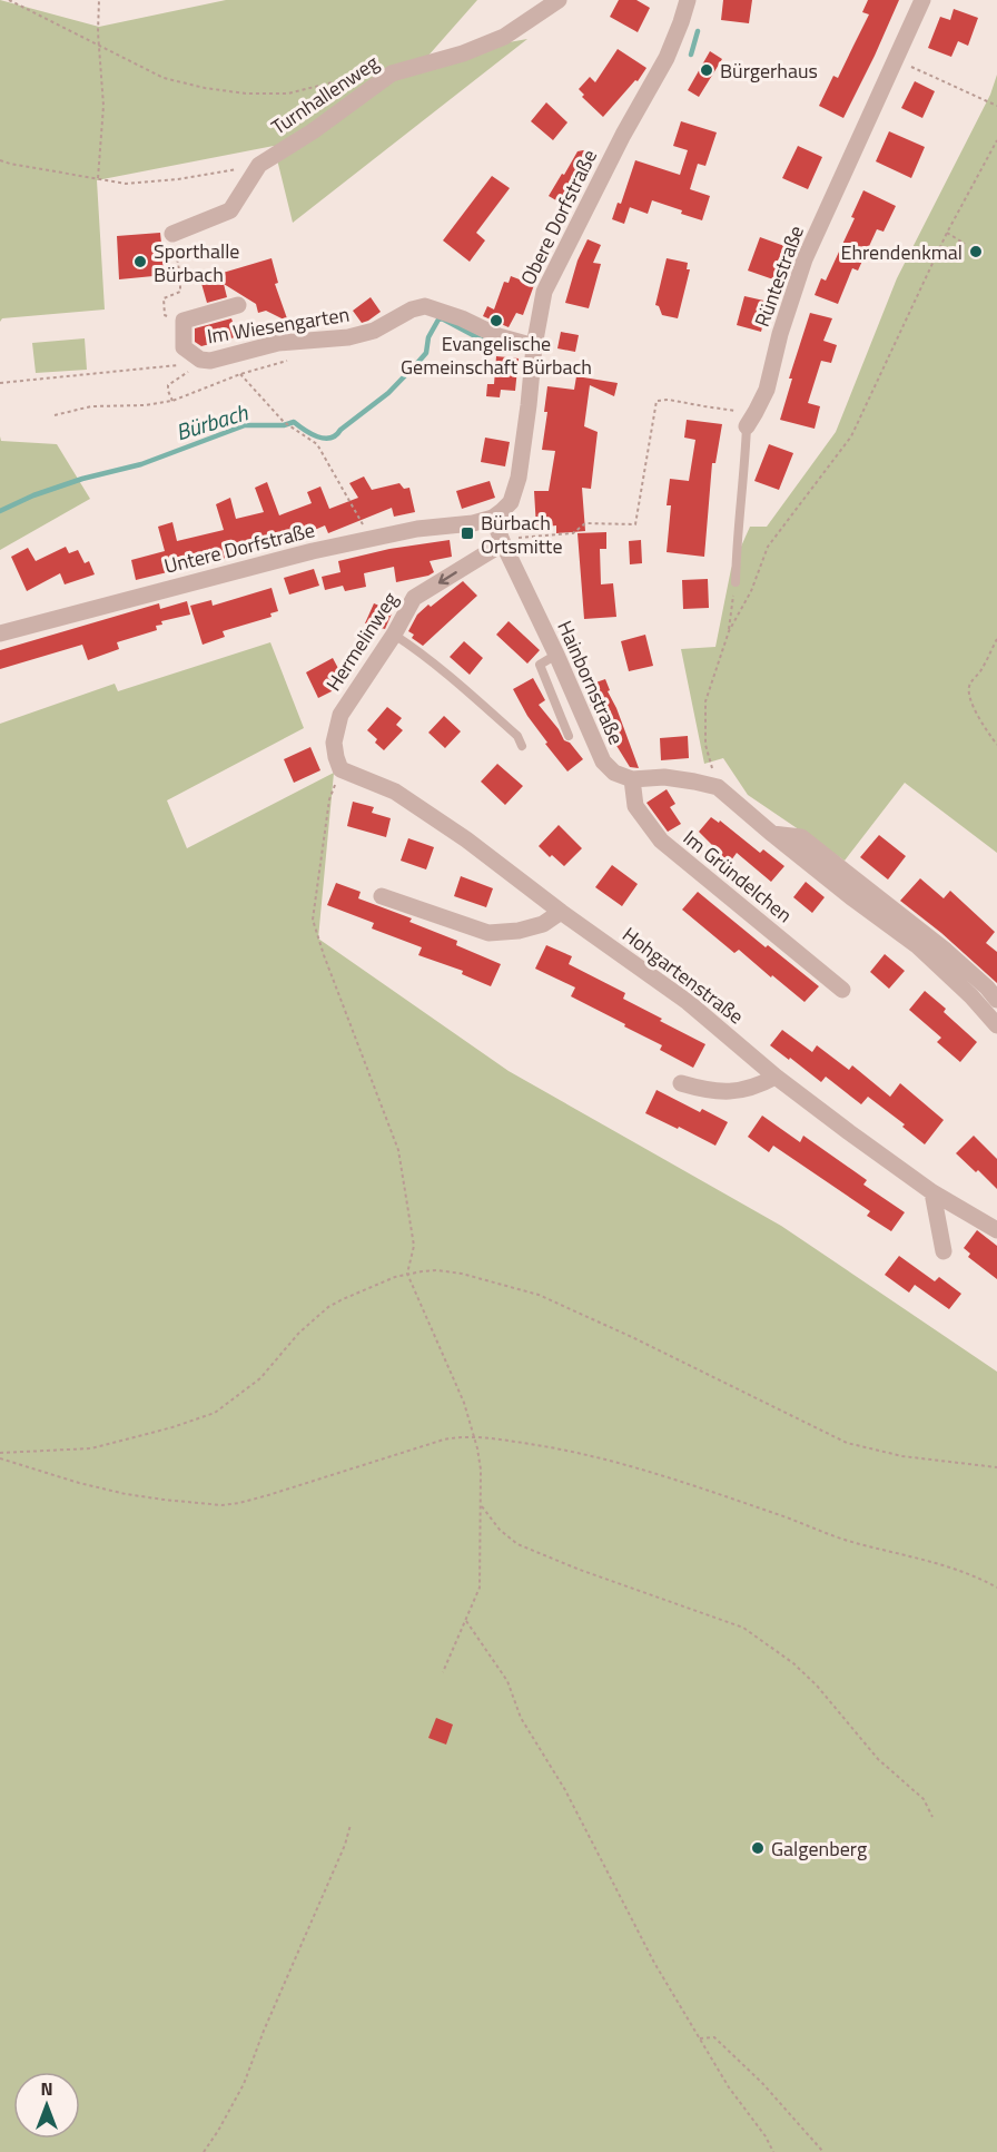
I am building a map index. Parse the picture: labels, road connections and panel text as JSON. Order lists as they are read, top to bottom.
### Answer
{
  "streets": {
    "street": [
      "Turnhallenweg",
      "Obere Dorfstraße",
      "Rüntestraße",
      "Im Wiesengarten",
      "Untere Dorfstraße",
      "Hermelinweg",
      "Hainbornstraße",
      "Im Gründelchen",
      "Hohgartenstraße"
    ]
  },
  "crossings": [
    ["Obere Dorfstraße", "Im Wiesengarten"],
    ["Obere Dorfstraße", "Untere Dorfstraße"],
    ["Obere Dorfstraße", "Hainbornstraße"],
    ["Untere Dorfstraße", "Hainbornstraße"],
    ["Hermelinweg", "Hainbornstraße"],
    ["Hermelinweg", "Hohgartenstraße"],
    ["Hainbornstraße", "Im Gründelchen"]
  ],
  "one_way": ["Hermelinweg"],
  "water": ["Bürbach"],
  "places": {
    "other": [
      "Bürgerhaus",
      "Ehrendenkmal",
      "Sporthalle Bürbach",
      "Evangelische Gemeinschaft Bürbach",
      "Galgenberg"
    ],
    "transit": ["Bürbach Ortsmitte"]
  },
  "north": "top"
}
